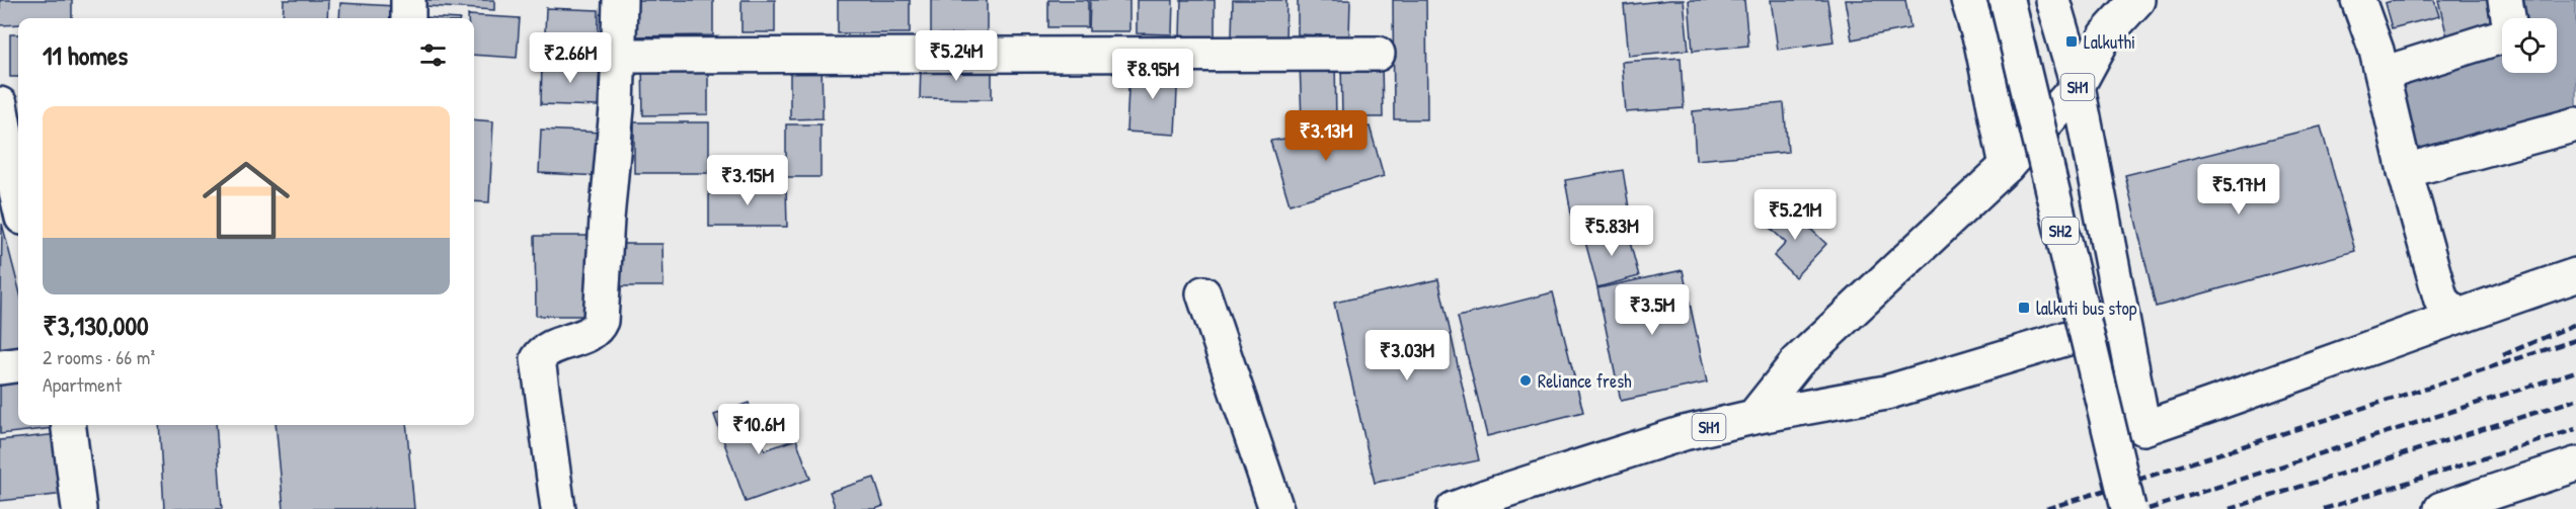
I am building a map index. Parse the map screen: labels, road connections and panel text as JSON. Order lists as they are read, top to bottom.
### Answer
{
  "streets": {
    "street": ["SH1", "SH2"]
  },
  "places": {
    "transit": ["Lalkuthi", "lalkuti bus stop"],
    "other": ["Reliance fresh"]
  },
  "page": {
    "heading": "11 homes",
    "price": [
      "₹5.24M",
      "₹2.66M",
      "₹8.95M",
      "₹3.13M",
      "₹3.15M",
      "₹5.17M",
      "₹5.21M",
      "₹5.83M",
      "₹3.5M",
      "₹3.03M",
      "₹10.6M"
    ],
    "list": [
      {
        "name": "₹3,130,000",
        "note": "2 rooms · 66 m² · Apartment"
      }
    ]
  }
}
